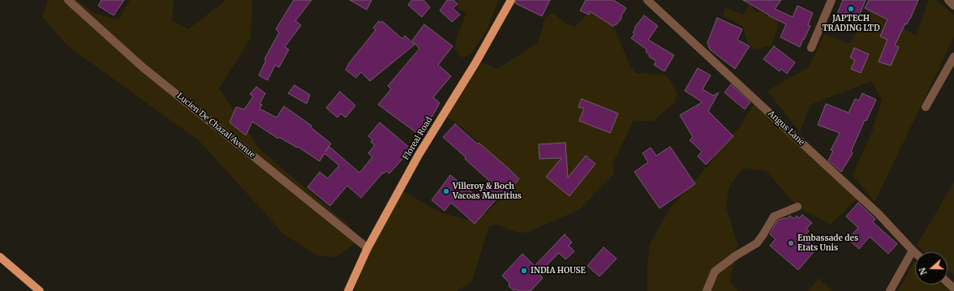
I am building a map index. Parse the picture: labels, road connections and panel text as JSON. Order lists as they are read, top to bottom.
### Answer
{
  "streets": {
    "main road": ["Floreal Road"],
    "street": ["Lucien De Chazal Avenue", "Angus Lane"]
  },
  "crossings": [
    ["Lucien De Chazal Avenue", "Floreal Road"]
  ],
  "places": [
    "JAPTECH TRADING LTD",
    "Villeroy & Boch Vacoas Mauritius",
    "Embassade des Etats Unis",
    "INDIA HOUSE"
  ],
  "north": "left"
}
